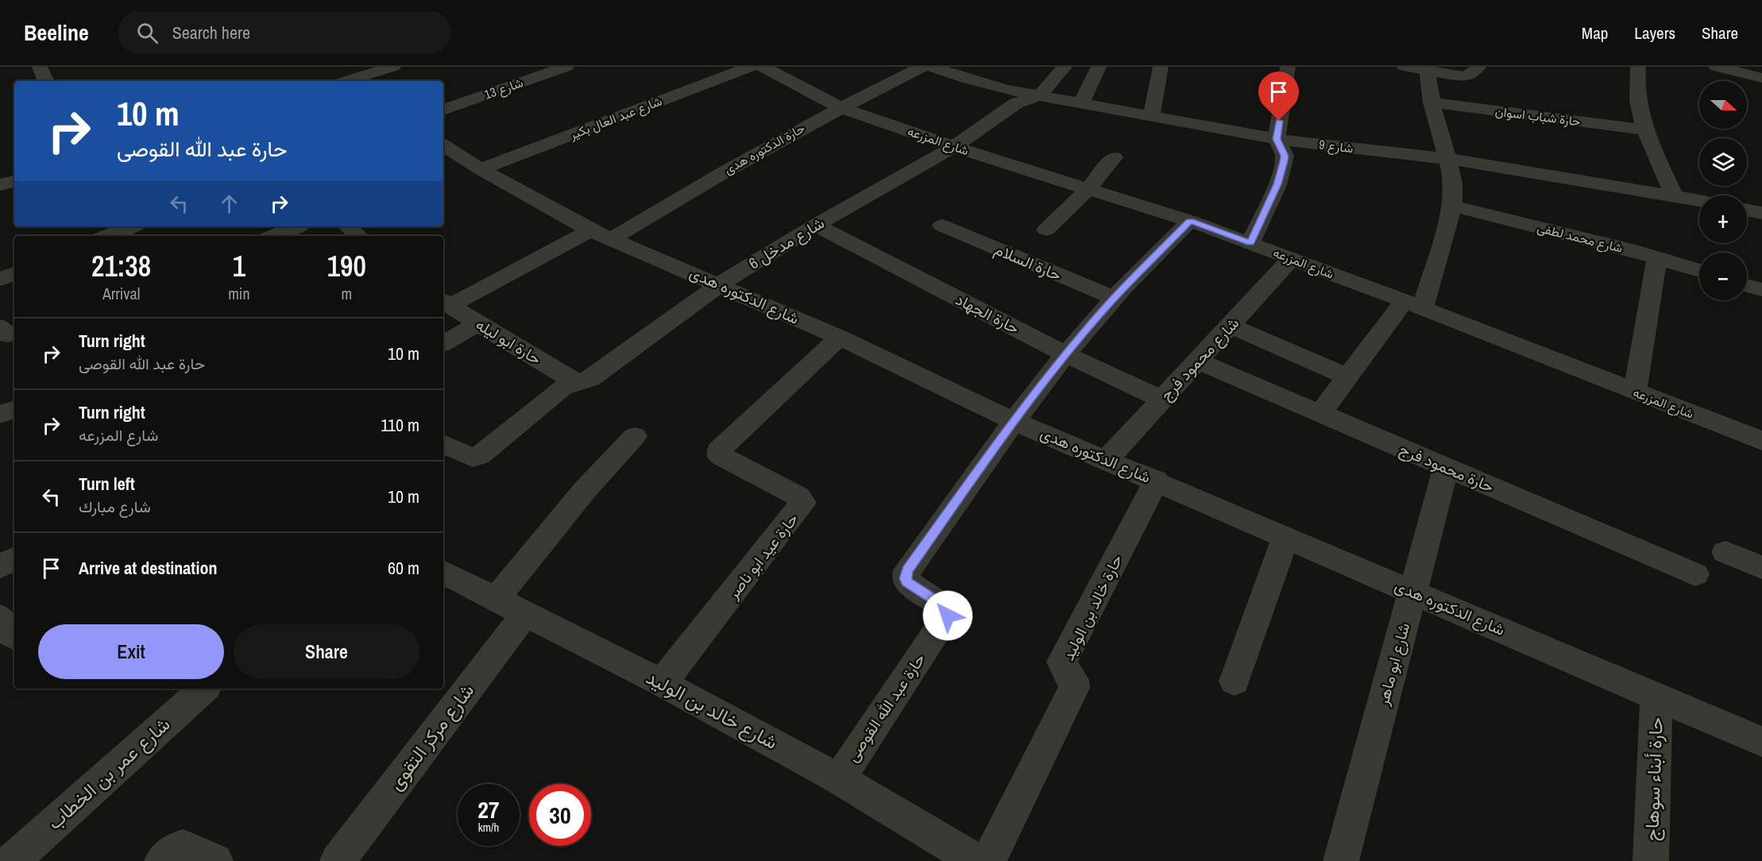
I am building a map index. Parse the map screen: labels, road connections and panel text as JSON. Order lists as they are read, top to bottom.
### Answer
{
  "streets": {
    "street": [
      "شارع 13",
      "حارة شباب اسوان",
      "شارع عبد العال بكير",
      "شارع المزرعه",
      "شارع 9",
      "حارة الدكتوره هدى",
      "شارع محمد لطفى",
      "شارع مدخل 6",
      "حارة السلام",
      "شارع الدكتوره هدى",
      "حارة الجهاد",
      "حارة ابو ليله",
      "شارع محمود فرج",
      "حارة محمود فرج",
      "حارة عيد ابو ناصر",
      "حارة خالد بن الوليد",
      "شارع ابو ماهر",
      "حارة عبد الله القوصى",
      "شارع خالد بن الوليد",
      "شارع مركز التقوى",
      "شارع عمر بن الخطاب",
      "حارة أبناء سوهاج"
    ]
  },
  "crossings": [
    ["شارع عبد العال بكير", "شارع الدكتوره هدى"],
    ["شارع المزرعه", "حارة الدكتوره هدى"],
    ["شارع المزرعه", "شارع مدخل 6"],
    ["شارع المزرعه", "شارع محمود فرج"],
    ["شارع المزرعه", "حارة عبد الله القوصى"],
    ["شارع 9", "شارع مدخل 6"],
    ["حارة الدكتوره هدى", "شارع الدكتوره هدى"],
    ["حارة الدكتوره هدى", "حارة ابو ليله"],
    ["شارع مدخل 6", "شارع الدكتوره هدى"],
    ["شارع مدخل 6", "حارة الجهاد"],
    ["شارع مدخل 6", "حارة ابو ليله"],
    ["حارة السلام", "حارة عبد الله القوصى"],
    ["شارع الدكتوره هدى", "شارع محمود فرج"],
    ["شارع الدكتوره هدى", "حارة عيد ابو ناصر"],
    ["شارع الدكتوره هدى", "حارة خالد بن الوليد"],
    ["شارع الدكتوره هدى", "شارع ابو ماهر"],
    ["شارع الدكتوره هدى", "حارة عبد الله القوصى"],
    ["شارع الدكتوره هدى", "حارة أبناء سوهاج"],
    ["حارة الجهاد", "شارع محمود فرج"],
    ["حارة الجهاد", "حارة عبد الله القوصى"],
    ["شارع محمود فرج", "حارة محمود فرج"],
    ["حارة محمود فرج", "شارع ابو ماهر"],
    ["حارة عيد ابو ناصر", "شارع خالد بن الوليد"],
    ["حارة عبد الله القوصى", "شارع خالد بن الوليد"],
    ["شارع خالد بن الوليد", "شارع مركز التقوى"]
  ],
  "north": "right",
  "page": {
    "header": "Beeline",
    "search": "Search here",
    "nav": ["Map", "Layers", "Share"],
    "map_buttons": ["+", "−"],
    "turn": ["10 m", "حارة عبد الله القوصى"],
    "eta": [
      "21:38",
      "Arrival",
      "1",
      "min",
      "190",
      "m"
    ],
    "list": [
      {
        "name": "Turn right",
        "note": "حارة عبد الله القوصى",
        "value": "10 m"
      },
      {
        "name": "Turn right",
        "note": "شارع المزرعه",
        "value": "110 m"
      },
      {
        "name": "Turn left",
        "note": "شارع مبارك",
        "value": "10 m"
      },
      {
        "name": "Arrive at destination",
        "value": "60 m"
      }
    ],
    "buttons": ["Exit", "Share"],
    "speed": "27 km/h",
    "limit": "30"
  }
}
